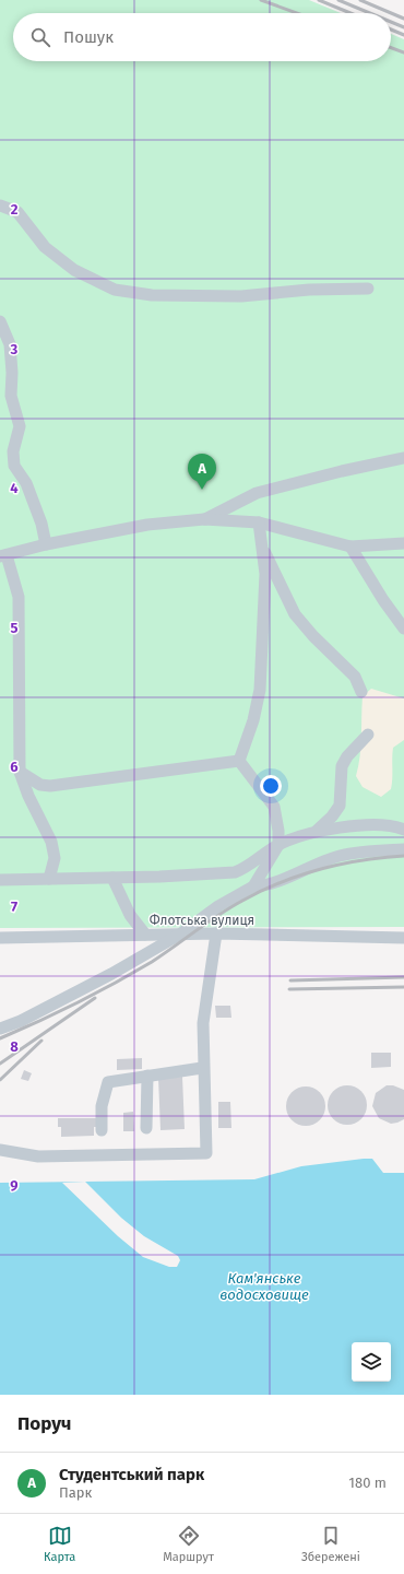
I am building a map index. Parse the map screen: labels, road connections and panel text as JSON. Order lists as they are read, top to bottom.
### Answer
{
  "streets": {
    "street": ["Флотська вулиця"]
  },
  "water": ["Кам'янське водосховище"],
  "page": {
    "search": "Пошук",
    "pins": "A",
    "heading": "Поруч",
    "list": [
      {
        "mark": "A",
        "name": "Студентський парк",
        "note": "Парк",
        "value": "180 m"
      }
    ],
    "nav": ["Карта", "Маршрут", "Збережені"]
  },
  "grid": {
    "rows": [
      "2",
      "3",
      "4",
      "5",
      "6",
      "7",
      "8",
      "9"
    ]
  }
}
